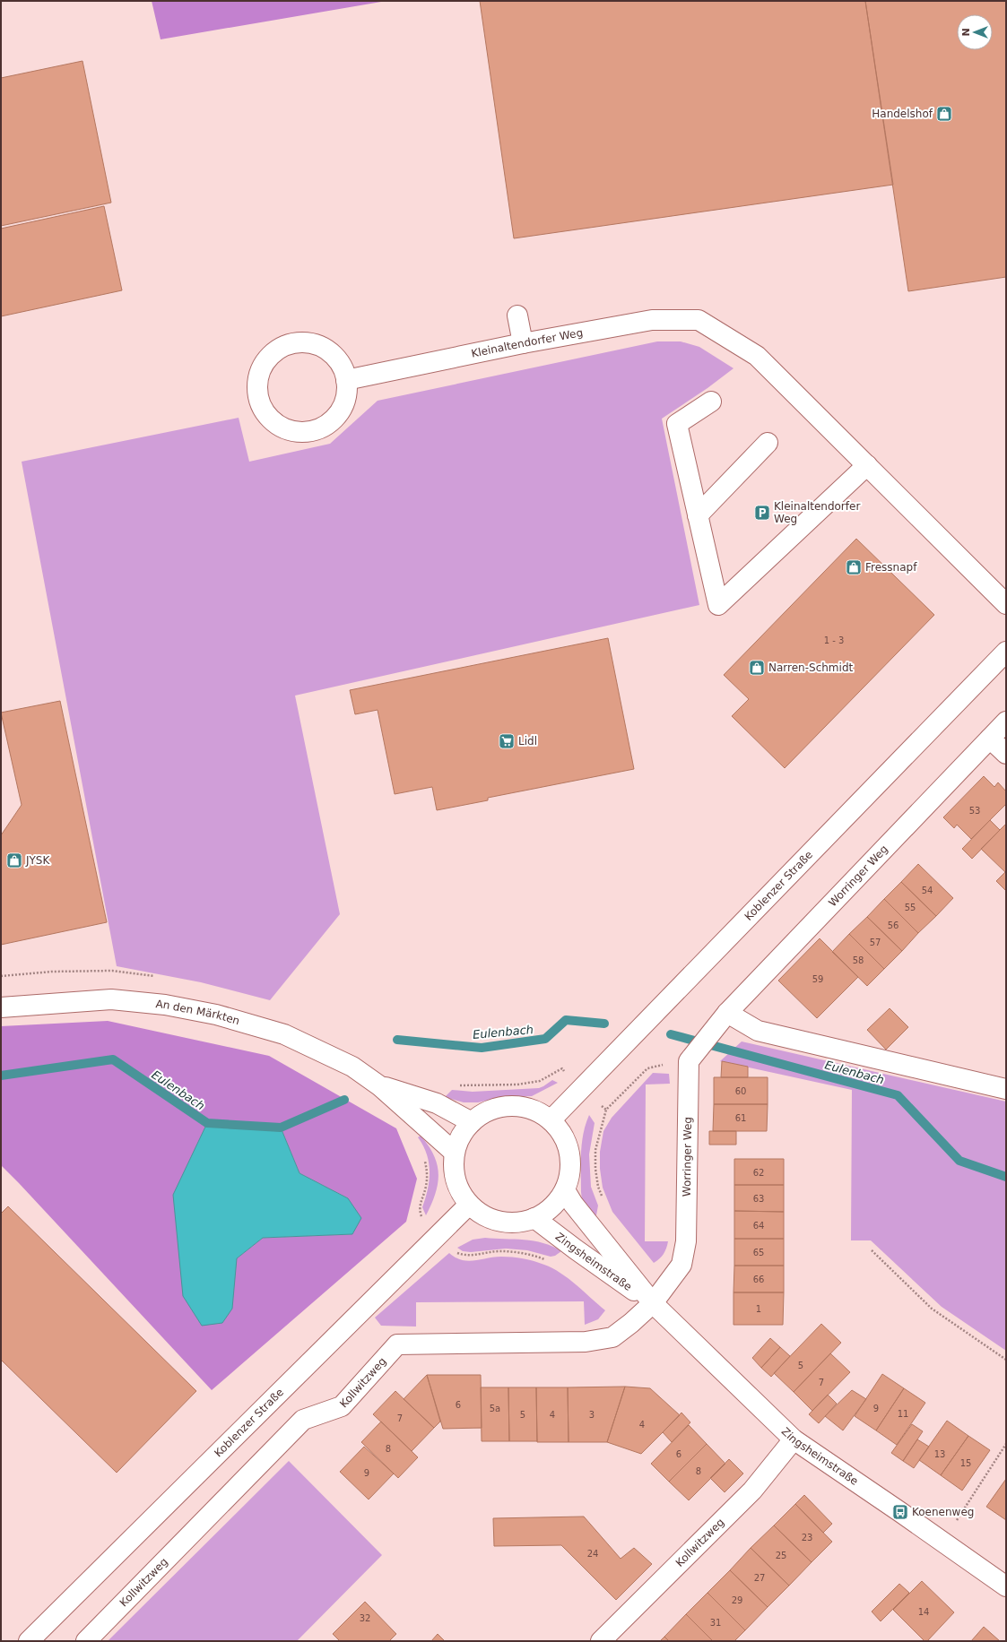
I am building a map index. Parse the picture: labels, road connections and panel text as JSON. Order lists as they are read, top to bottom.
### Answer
{
  "streets": {
    "street": [
      "Kleinaltendorfer Weg",
      "Worringer Weg",
      "Koblenzer Straße",
      "An den Märkten",
      "Zingsheimstraße",
      "Kollwitzweg"
    ]
  },
  "crossings": [
    ["Worringer Weg", "Zingsheimstraße"],
    ["Worringer Weg", "Kollwitzweg"],
    ["Koblenzer Straße", "An den Märkten"],
    ["Koblenzer Straße", "Zingsheimstraße"],
    ["An den Märkten", "Zingsheimstraße"],
    ["Zingsheimstraße", "Kollwitzweg"]
  ],
  "water": ["Eulenbach"],
  "places": {
    "shop": [
      "Handelshof",
      "Fressnapf",
      "Narren-Schmidt",
      "JYSK"
    ],
    "parking": ["Kleinaltendorfer Weg"],
    "supermarket": ["Lidl"],
    "bus stop": ["Koenenweg"]
  },
  "house_numbers": [
    "1 - 3",
    "53",
    "54",
    "55",
    "56",
    "57",
    "58",
    "59",
    "60",
    "61",
    "62",
    "63",
    "64",
    "65",
    "66",
    "1",
    "5",
    "7",
    "6",
    "5a",
    "9",
    "11",
    "5",
    "4",
    "3",
    "7",
    "4",
    "8",
    "6",
    "13",
    "15",
    "8",
    "9",
    "23",
    "24",
    "25",
    "27",
    "29",
    "14",
    "32",
    "31"
  ],
  "north": "left"
}
